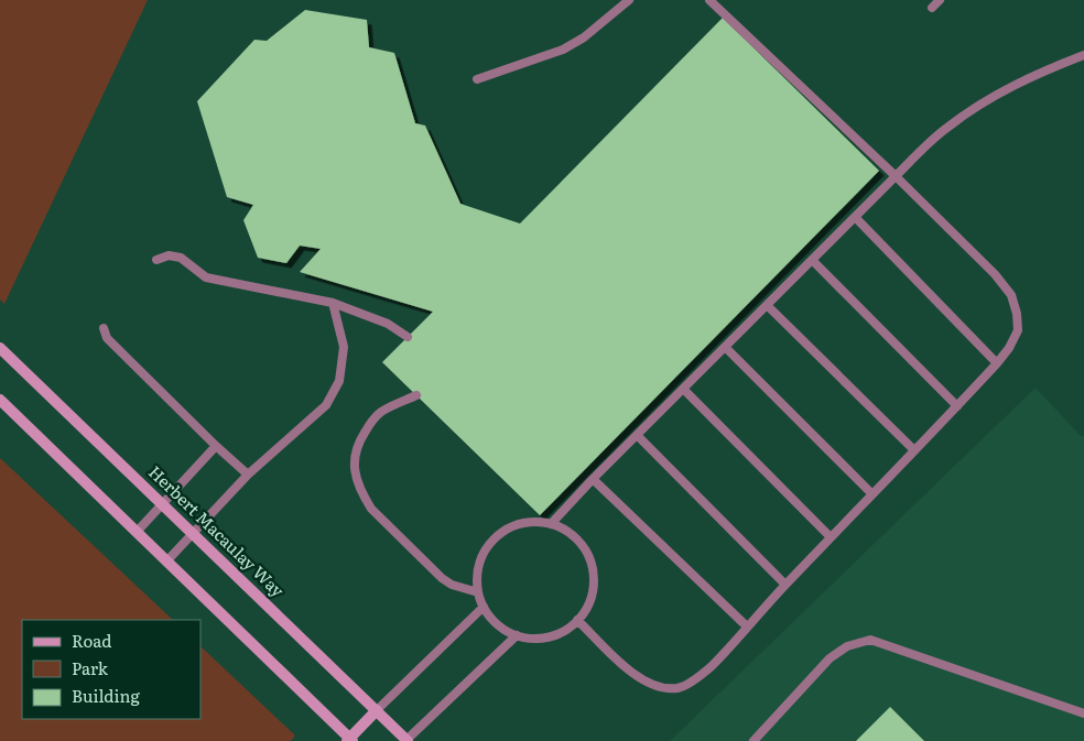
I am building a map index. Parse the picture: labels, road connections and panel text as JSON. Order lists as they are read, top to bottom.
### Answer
{
  "streets": {
    "main road": ["Herbert Macaulay Way"]
  },
  "legend": ["Road", "Park", "Building"]
}
